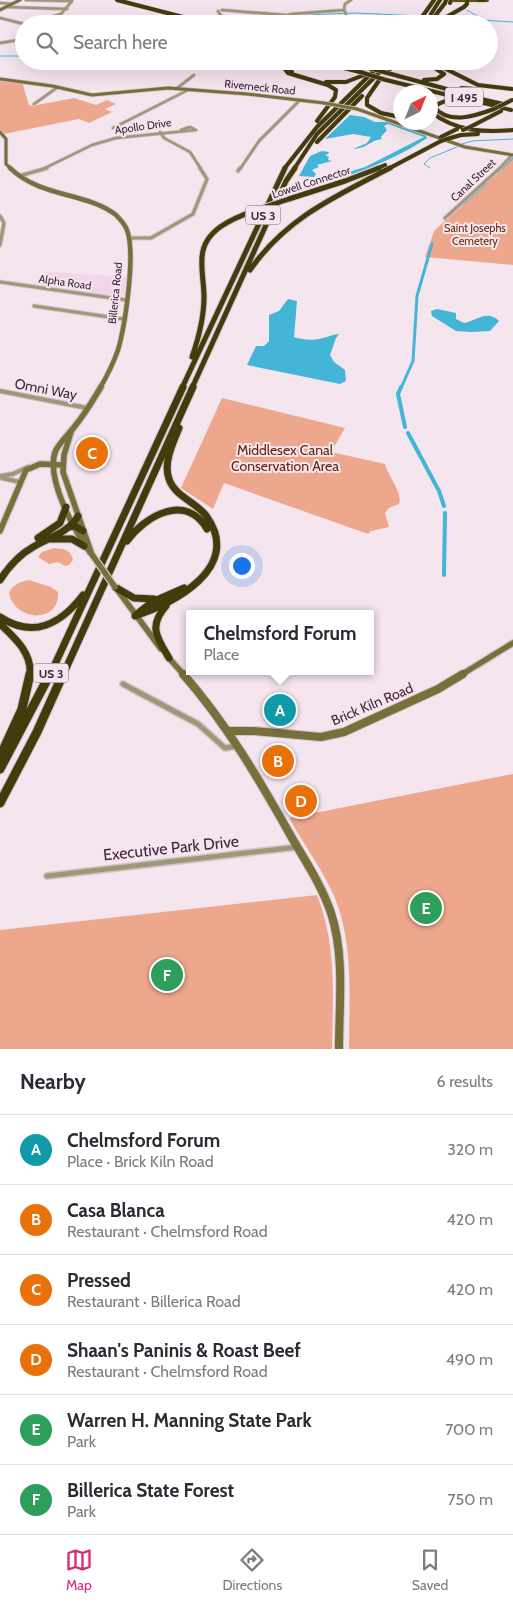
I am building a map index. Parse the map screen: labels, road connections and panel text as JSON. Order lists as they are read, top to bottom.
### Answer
{
  "streets": {
    "highway": ["Lowell Connector", "US 3"],
    "main road": ["Riverneck Road", "Billerica Road", "Brick Kiln Road"],
    "street": [
      "Apollo Drive",
      "Canal Street",
      "Alpha Road",
      "Omni Way",
      "Executive Park Drive"
    ]
  },
  "crossings": [
    ["Riverneck Road", "Canal Street"],
    ["Lowell Connector", "US 3"],
    ["Alpha Road", "Billerica Road"],
    ["Billerica Road", "Omni Way"],
    ["Billerica Road", "Brick Kiln Road"],
    ["Billerica Road", "Executive Park Drive"]
  ],
  "parks": ["Saint Josephs Cemetery", "Middlesex Canal Conservation Area"],
  "north": "top right",
  "page": {
    "search": "Search here",
    "pins": [
      "C",
      "A",
      "B",
      "D",
      "E",
      "F"
    ],
    "popup": ["Chelmsford Forum", "Place"],
    "heading": ["Nearby", "6 results"],
    "list": [
      {
        "mark": "A",
        "name": "Chelmsford Forum",
        "note": "Place · Brick Kiln Road",
        "value": "320 m"
      },
      {
        "mark": "B",
        "name": "Casa Blanca",
        "note": "Restaurant · Chelmsford Road",
        "value": "420 m"
      },
      {
        "mark": "C",
        "name": "Pressed",
        "note": "Restaurant · Billerica Road",
        "value": "420 m"
      },
      {
        "mark": "D",
        "name": "Shaan's Paninis & Roast Beef",
        "note": "Restaurant · Chelmsford Road",
        "value": "490 m"
      },
      {
        "mark": "E",
        "name": "Warren H. Manning State Park",
        "note": "Park",
        "value": "700 m"
      },
      {
        "mark": "F",
        "name": "Billerica State Forest",
        "note": "Park",
        "value": "750 m"
      }
    ],
    "nav": ["Map", "Directions", "Saved"]
  }
}
